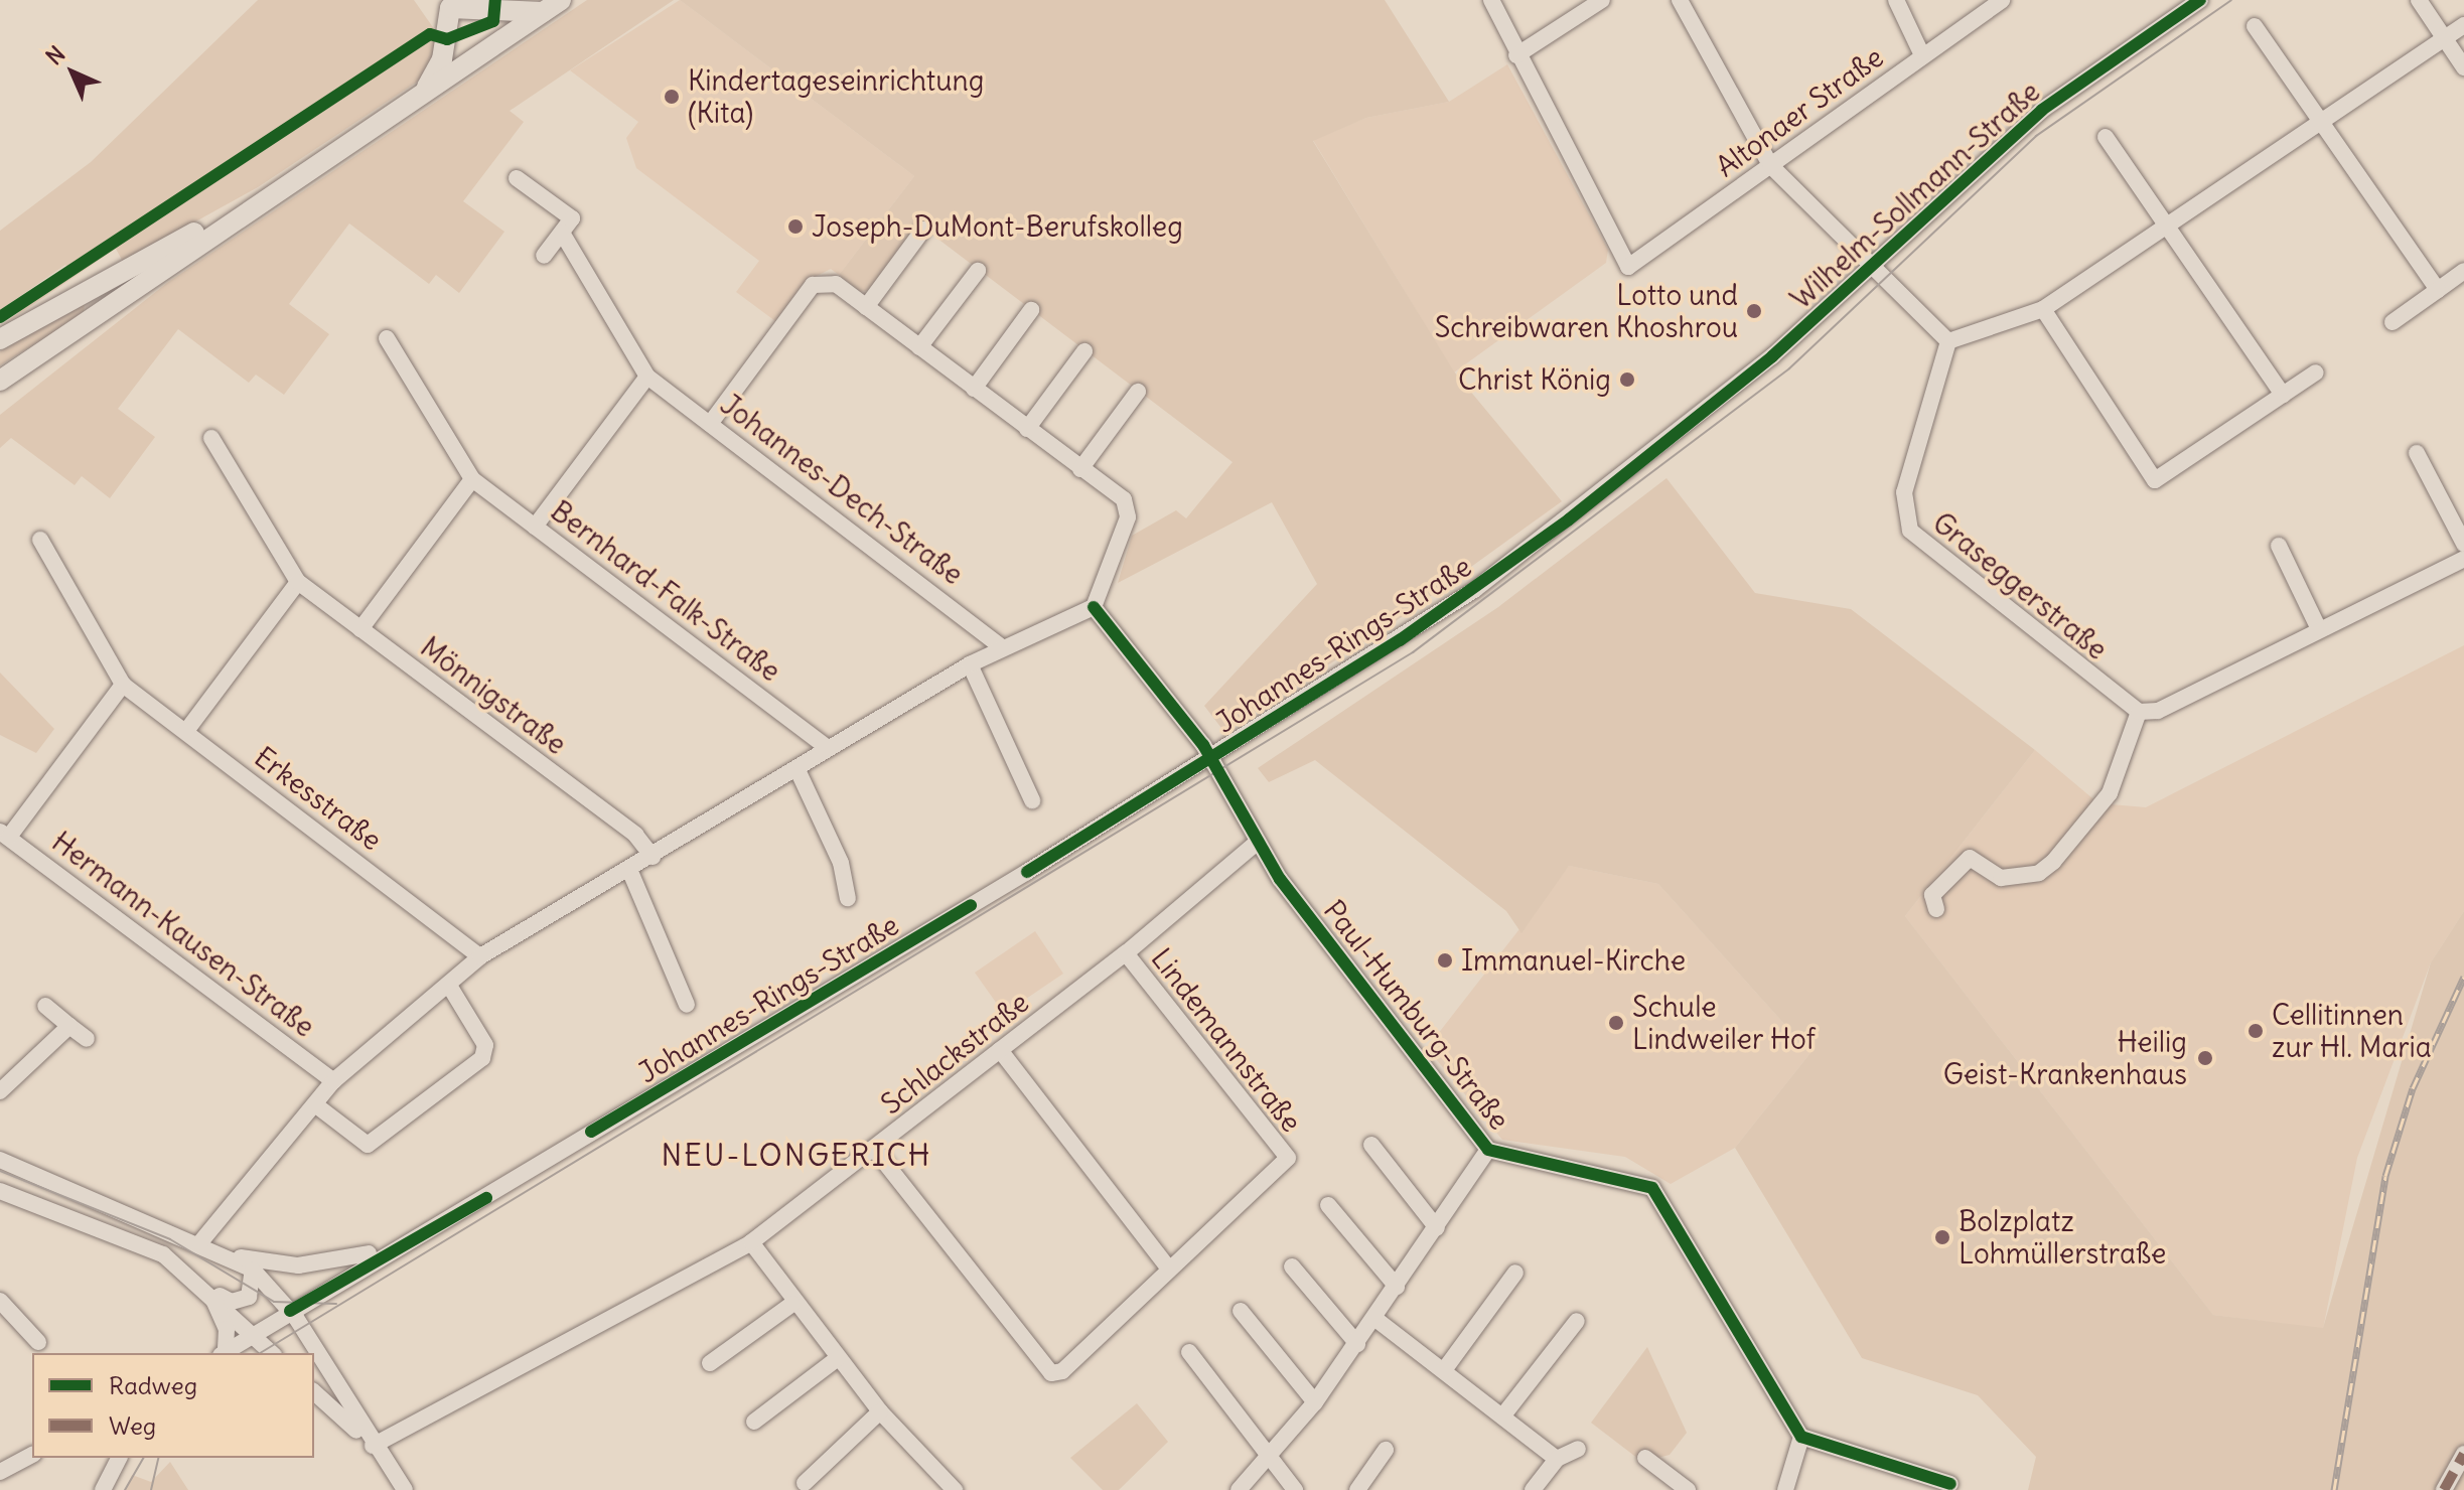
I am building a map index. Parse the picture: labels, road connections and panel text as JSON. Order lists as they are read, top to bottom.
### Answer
{
  "streets": {
    "street": [
      "Altonaer Straße",
      "Wilhelm-Sollmann-Straße",
      "Johannes-Dech-Straße",
      "Graseggerstraße",
      "Bernhard-Falk-Straße",
      "Johannes-Rings-Straße",
      "Mönnigstraße",
      "Erkesstraße",
      "Hermann-Kausen-Straße",
      "Paul-Humburg-Straße",
      "Lindemannstraße",
      "Schlackstraße"
    ]
  },
  "crossings": [
    ["Wilhelm-Sollmann-Straße", "Johannes-Rings-Straße"],
    ["Johannes-Rings-Straße", "Paul-Humburg-Straße"],
    ["Paul-Humburg-Straße", "Schlackstraße"],
    ["Lindemannstraße", "Schlackstraße"]
  ],
  "districts": ["NEU-LONGERICH"],
  "places": [
    "Kindertageseinrichtung (Kita)",
    "Joseph-DuMont-Berufskolleg",
    "Lotto und Schreibwaren Khoshrou",
    "Christ König",
    "Immanuel-Kirche",
    "Schule Lindweiler Hof",
    "Cellitinnen zur Hl. Maria",
    "Heilig Geist-Krankenhaus",
    "Bolzplatz Lohmüllerstraße"
  ],
  "legend": ["Radweg", "Weg"],
  "north": "top left"
}
